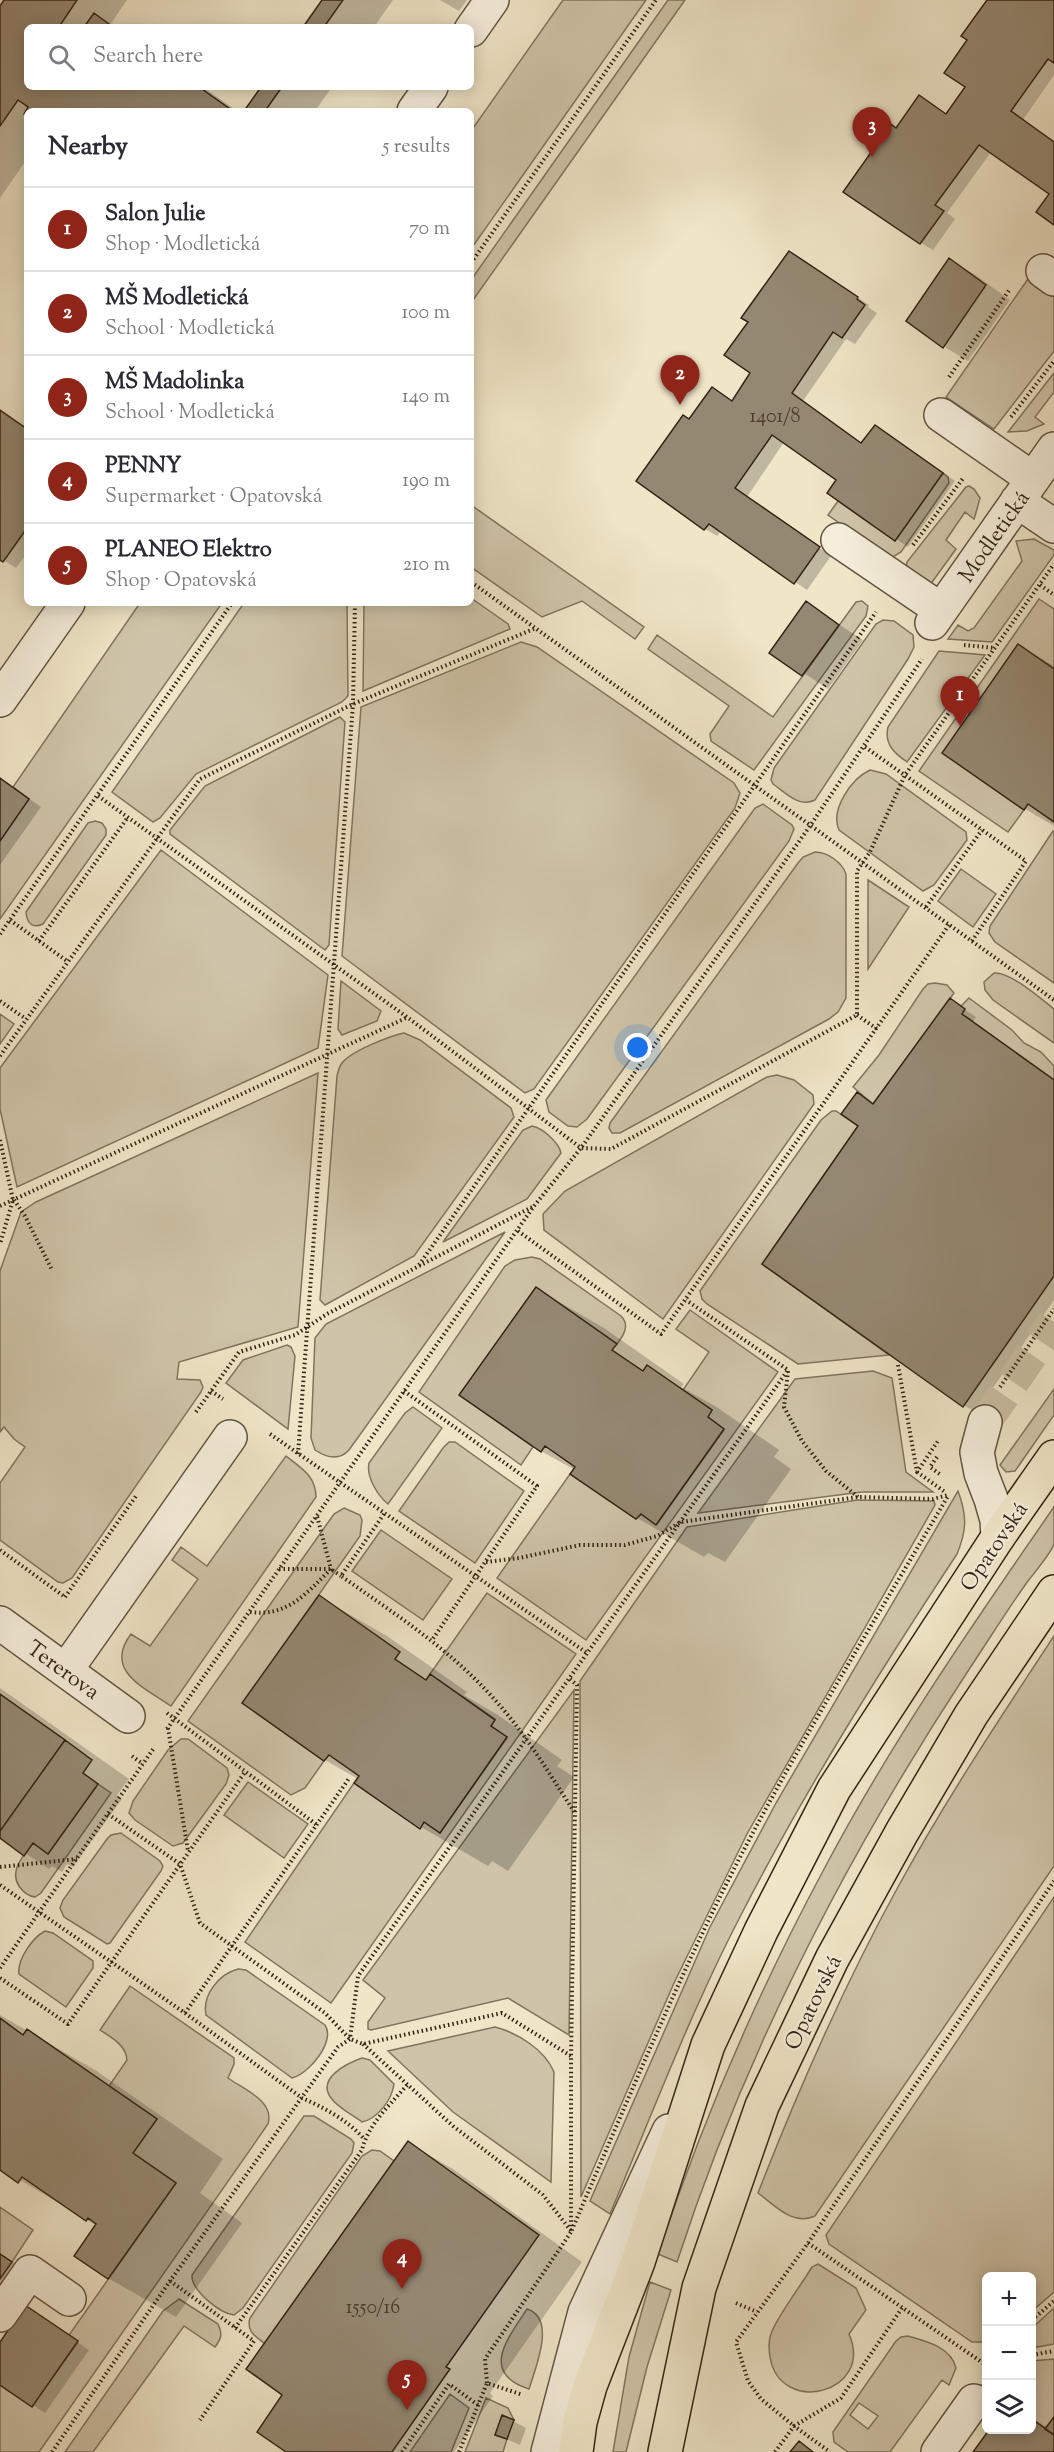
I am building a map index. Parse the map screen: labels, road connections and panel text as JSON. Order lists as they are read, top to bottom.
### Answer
{
  "streets": {
    "main road": ["Opatovská"],
    "street": ["Modletická", "Tererova"]
  },
  "house_numbers": ["1401/8", "1550/16"],
  "page": {
    "search": "Search here",
    "pins": [
      "3",
      "2",
      "1",
      "4",
      "5"
    ],
    "heading": ["Nearby", "5 results"],
    "list": [
      {
        "mark": "1",
        "name": "Salon Julie",
        "note": "Shop · Modletická",
        "value": "70 m"
      },
      {
        "mark": "2",
        "name": "MŠ Modletická",
        "note": "School · Modletická",
        "value": "100 m"
      },
      {
        "mark": "3",
        "name": "MŠ Madolinka",
        "note": "School · Modletická",
        "value": "140 m"
      },
      {
        "mark": "4",
        "name": "PENNY",
        "note": "Supermarket · Opatovská",
        "value": "190 m"
      },
      {
        "mark": "5",
        "name": "PLANEO Elektro",
        "note": "Shop · Opatovská",
        "value": "210 m"
      }
    ],
    "map_buttons": ["+", "−"]
  }
}
